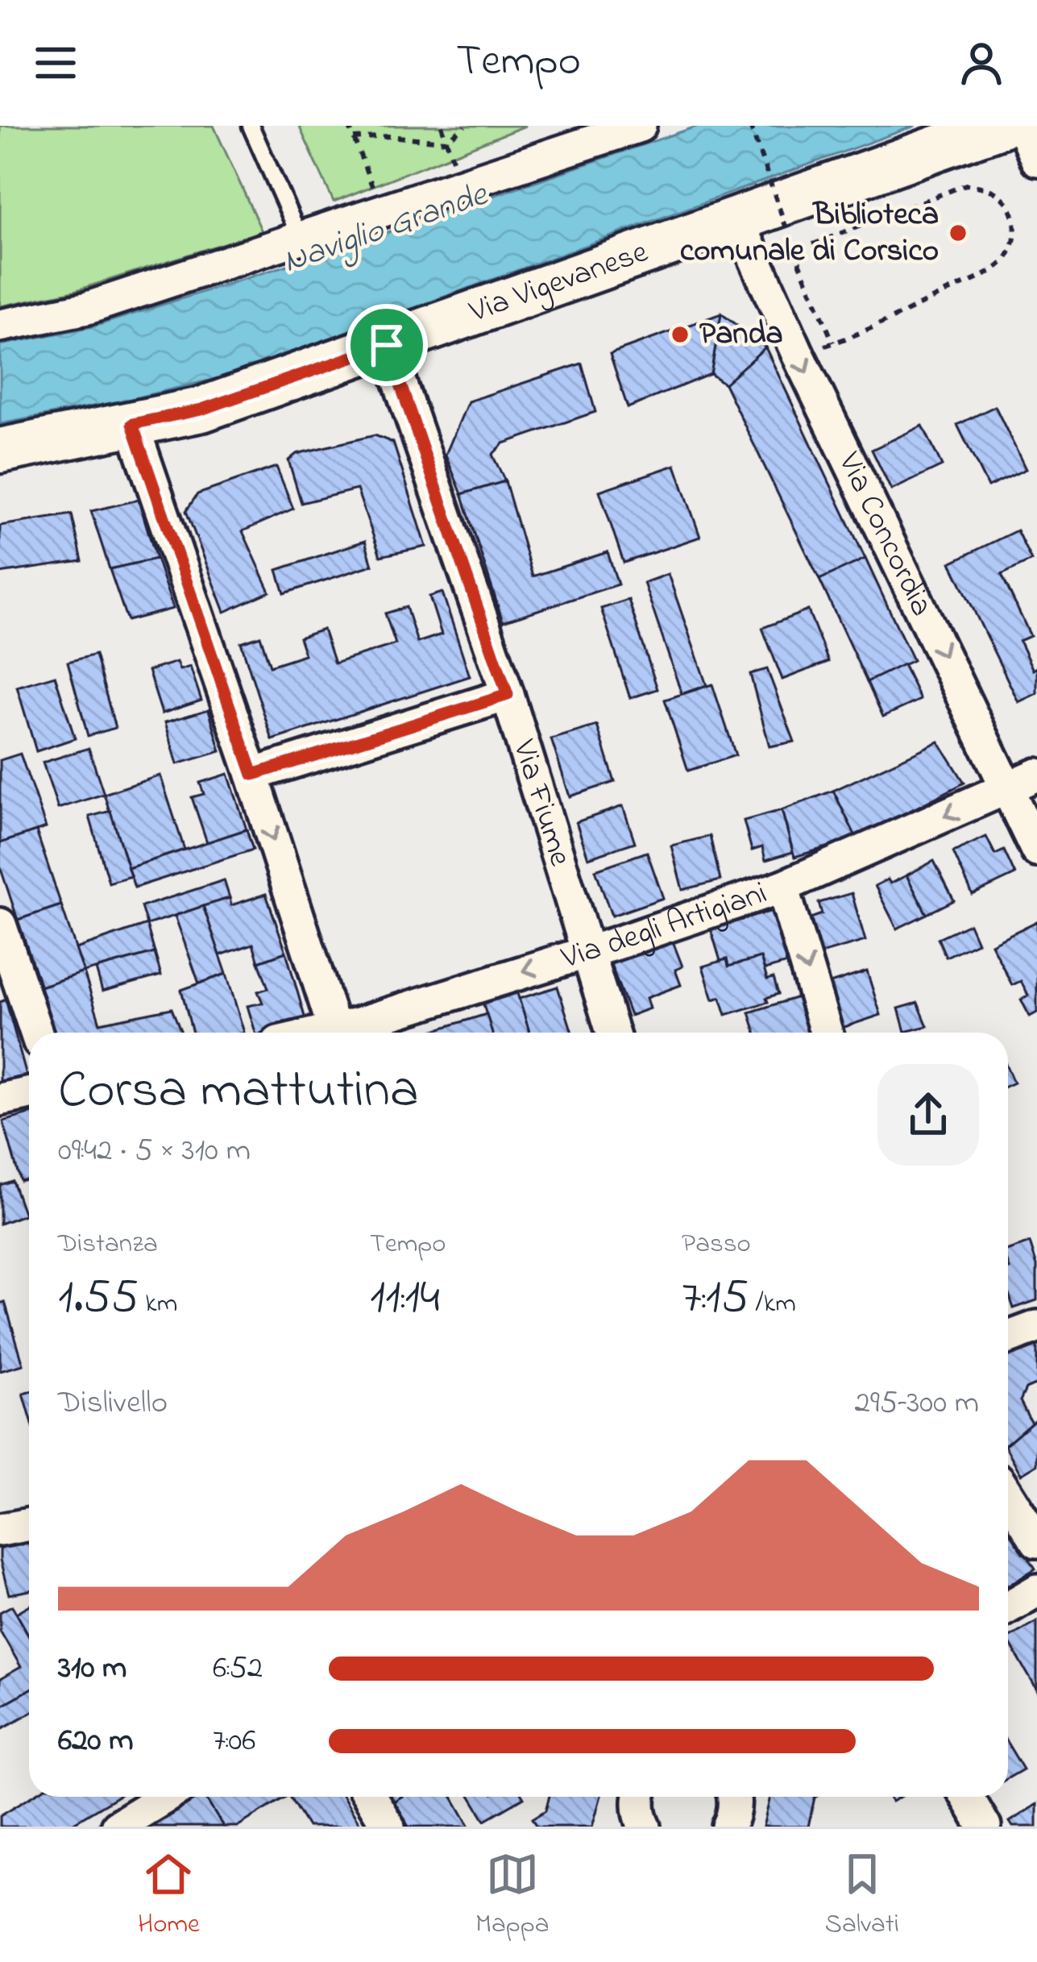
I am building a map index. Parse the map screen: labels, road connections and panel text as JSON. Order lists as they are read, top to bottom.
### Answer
{
  "streets": {
    "main road": ["Via Vigevanese"],
    "street": ["Via Concordia", "Via Fiume", "Via degli Artigiani"]
  },
  "crossings": [
    ["Via Vigevanese", "Via Concordia"],
    ["Via Vigevanese", "Via Fiume"],
    ["Via Concordia", "Via degli Artigiani"],
    ["Via Fiume", "Via degli Artigiani"]
  ],
  "one_way": ["Via Concordia"],
  "water": ["Naviglio Grande"],
  "places": ["Biblioteca comunale di Corsico", "Panda"],
  "page": {
    "header": "Tempo",
    "heading": ["Corsa mattutina", "09:42 · 5 × 310 m"],
    "stats": [
      ["Distanza", "1.55 km"],
      ["Tempo", "11:14"],
      ["Passo", "7:15 /km"]
    ],
    "chart": ["Dislivello", "295–300 m"],
    "list": [
      {
        "name": "310 m",
        "note": "6:52"
      },
      {
        "name": "620 m",
        "note": "7:06"
      }
    ],
    "tabs": ["Home", "Mappa", "Salvati"]
  }
}
